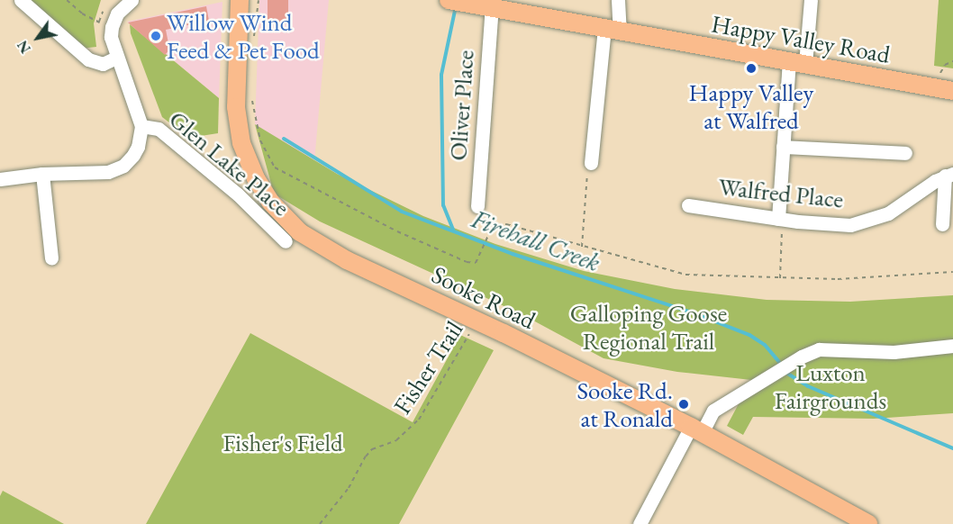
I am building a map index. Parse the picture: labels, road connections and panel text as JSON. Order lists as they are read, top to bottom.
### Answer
{
  "streets": {
    "main road": ["Happy Valley Road", "Sooke Road"],
    "street": ["Oliver Place", "Glen Lake Place", "Walfred Place"],
    "path": ["Fisher Trail"]
  },
  "crossings": [
    ["Happy Valley Road", "Oliver Place"],
    ["Sooke Road", "Fisher Trail"]
  ],
  "water": ["Firehall Creek"],
  "parks": ["Galloping Goose Regional Trail", "Luxton Fairgrounds", "Fisher's Field"],
  "places": ["Willow Wind Feed & Pet Food", "Happy Valley at Walfred", "Sooke Rd. at Ronald"],
  "north": "bottom left"
}
